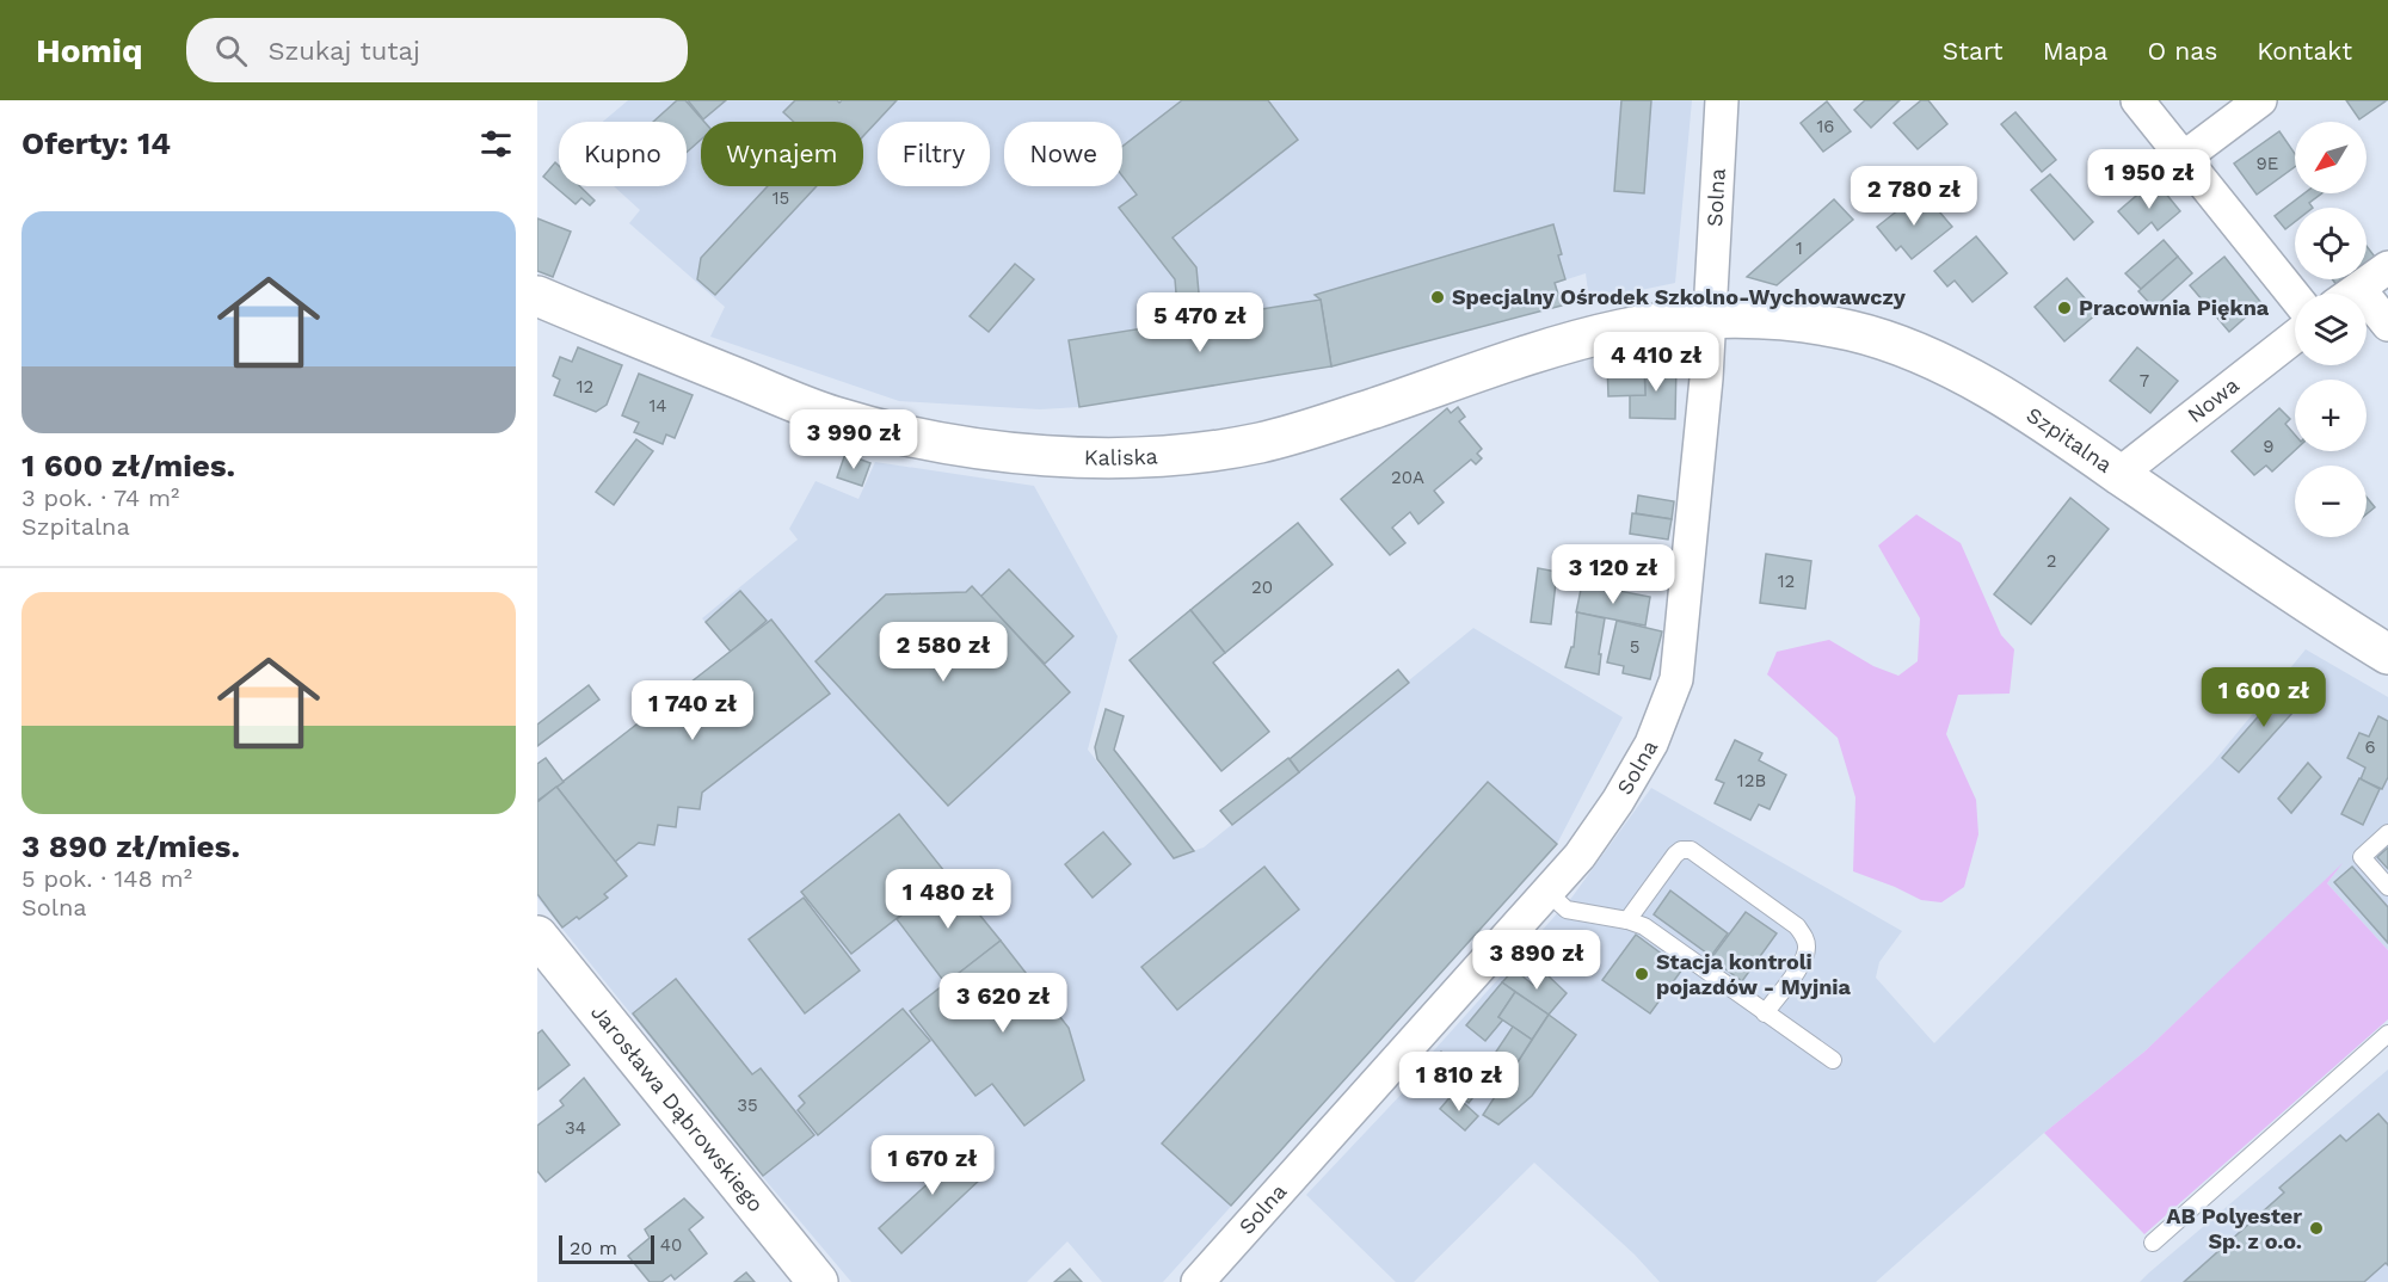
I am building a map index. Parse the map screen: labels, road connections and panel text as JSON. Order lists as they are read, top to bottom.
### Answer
{
  "streets": {
    "street": [
      "Solna",
      "Nowa",
      "Szpitalna",
      "Kaliska",
      "Jarosława Dąbrowskiego"
    ]
  },
  "crossings": [
    ["Solna", "Szpitalna"],
    ["Solna", "Kaliska"],
    ["Nowa", "Szpitalna"],
    ["Szpitalna", "Kaliska"]
  ],
  "places": [
    "Specjalny Ośrodek Szkolno-Wychowawczy",
    "Pracownia Piękna",
    "Stacja kontroli pojazdów - Myjnia",
    "AB Polyester Sp. z o.o."
  ],
  "house_numbers": [
    "16",
    "9E",
    "15",
    "1",
    "7",
    "12",
    "14",
    "9",
    "20A",
    "2",
    "12",
    "20",
    "5",
    "6",
    "12B",
    "35",
    "34",
    "40"
  ],
  "scale_bar": "20 m",
  "north": "bottom left",
  "page": {
    "header": "Homiq",
    "search": "Szukaj tutaj",
    "nav": [
      "Start",
      "Mapa",
      "O nas",
      "Kontakt"
    ],
    "heading": "Oferty: 14",
    "map_buttons": ["+", "−"],
    "chip": [
      "Kupno",
      "Wynajem",
      "Filtry",
      "Nowe"
    ],
    "price": [
      "1 950 zł",
      "2 780 zł",
      "5 470 zł",
      "4 410 zł",
      "3 990 zł",
      "3 120 zł",
      "2 580 zł",
      "1 600 zł",
      "1 740 zł",
      "1 480 zł",
      "3 890 zł",
      "3 620 zł",
      "1 810 zł",
      "1 670 zł"
    ],
    "list": [
      {
        "name": "1 600 zł/mies.",
        "note": "3 pok. · 74 m² · Szpitalna"
      },
      {
        "name": "3 890 zł/mies.",
        "note": "5 pok. · 148 m² · Solna"
      }
    ],
    "scale": "20 m"
  }
}
